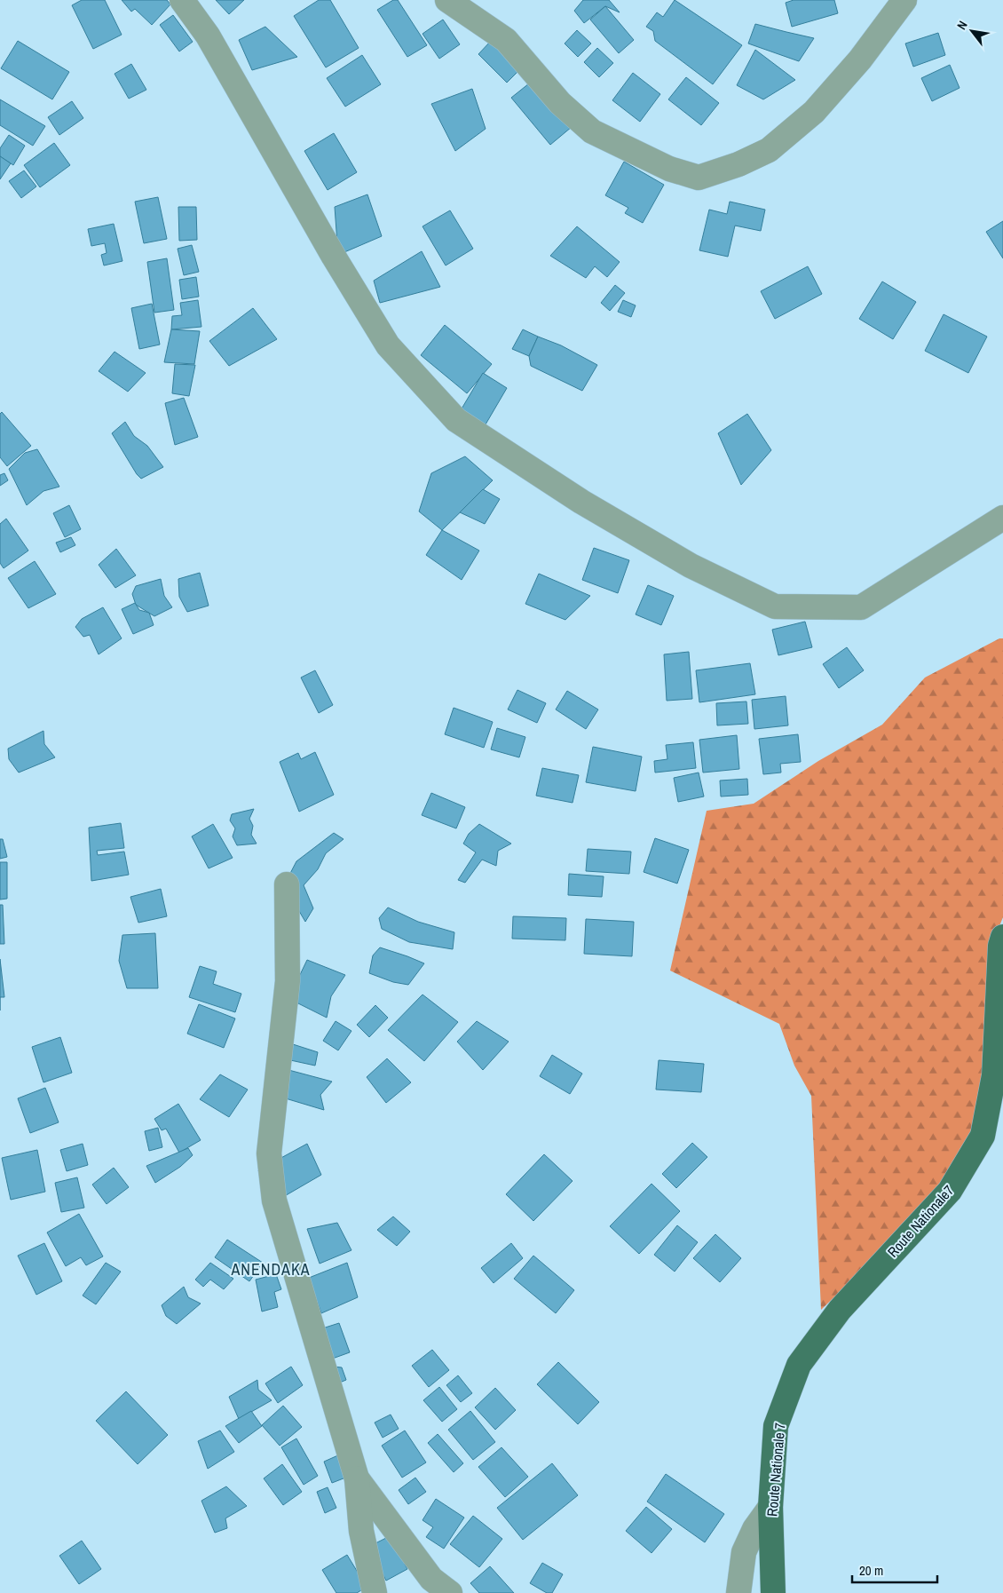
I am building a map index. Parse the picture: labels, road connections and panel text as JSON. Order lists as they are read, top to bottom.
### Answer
{
  "streets": {
    "main road": ["Route Nationale7", "Route Nationale 7"]
  },
  "crossings": [
    ["Route Nationale7", "Route Nationale 7"]
  ],
  "districts": ["ANENDAKA"],
  "scale_bar": "20 m",
  "north": "top left"
}
